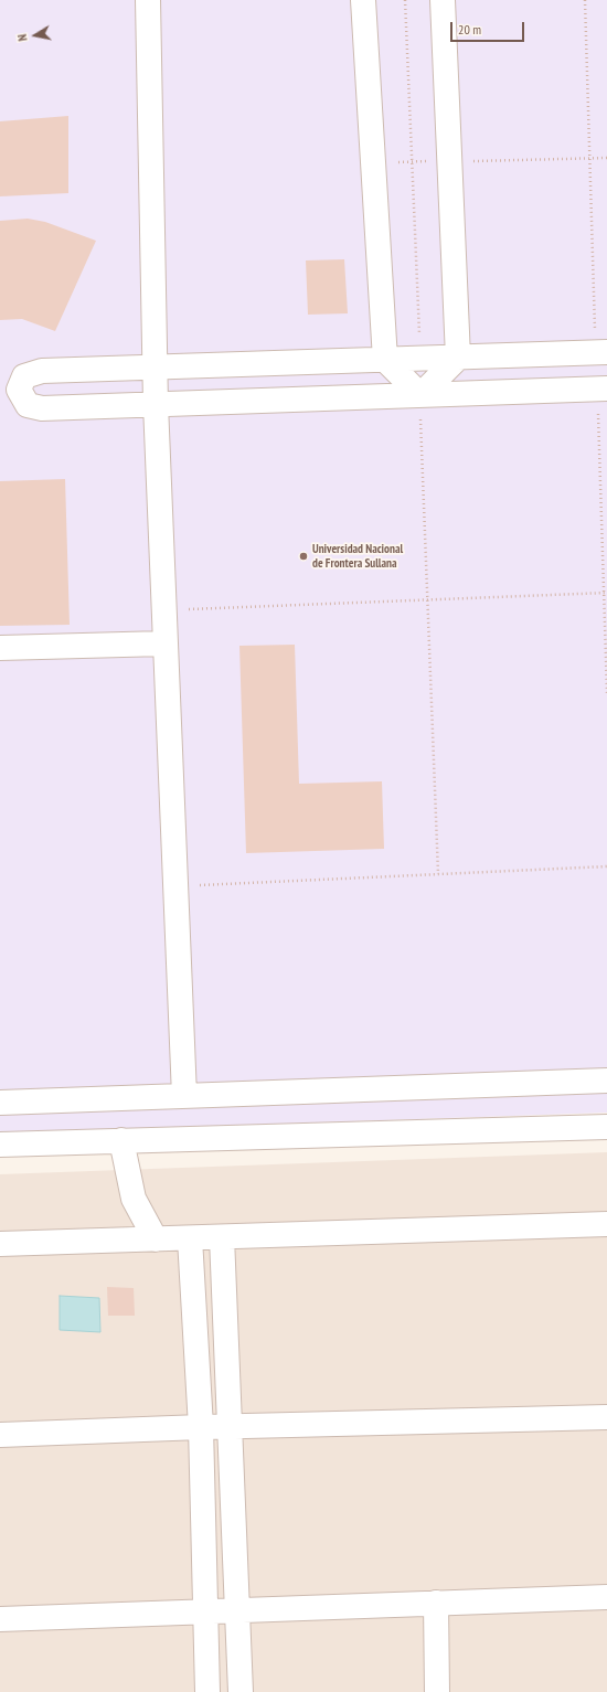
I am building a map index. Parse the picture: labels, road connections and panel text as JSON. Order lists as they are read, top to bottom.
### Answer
{
  "places": ["Universidad Nacional de Frontera Sullana"],
  "scale_bar": "20 m",
  "north": "left"
}
